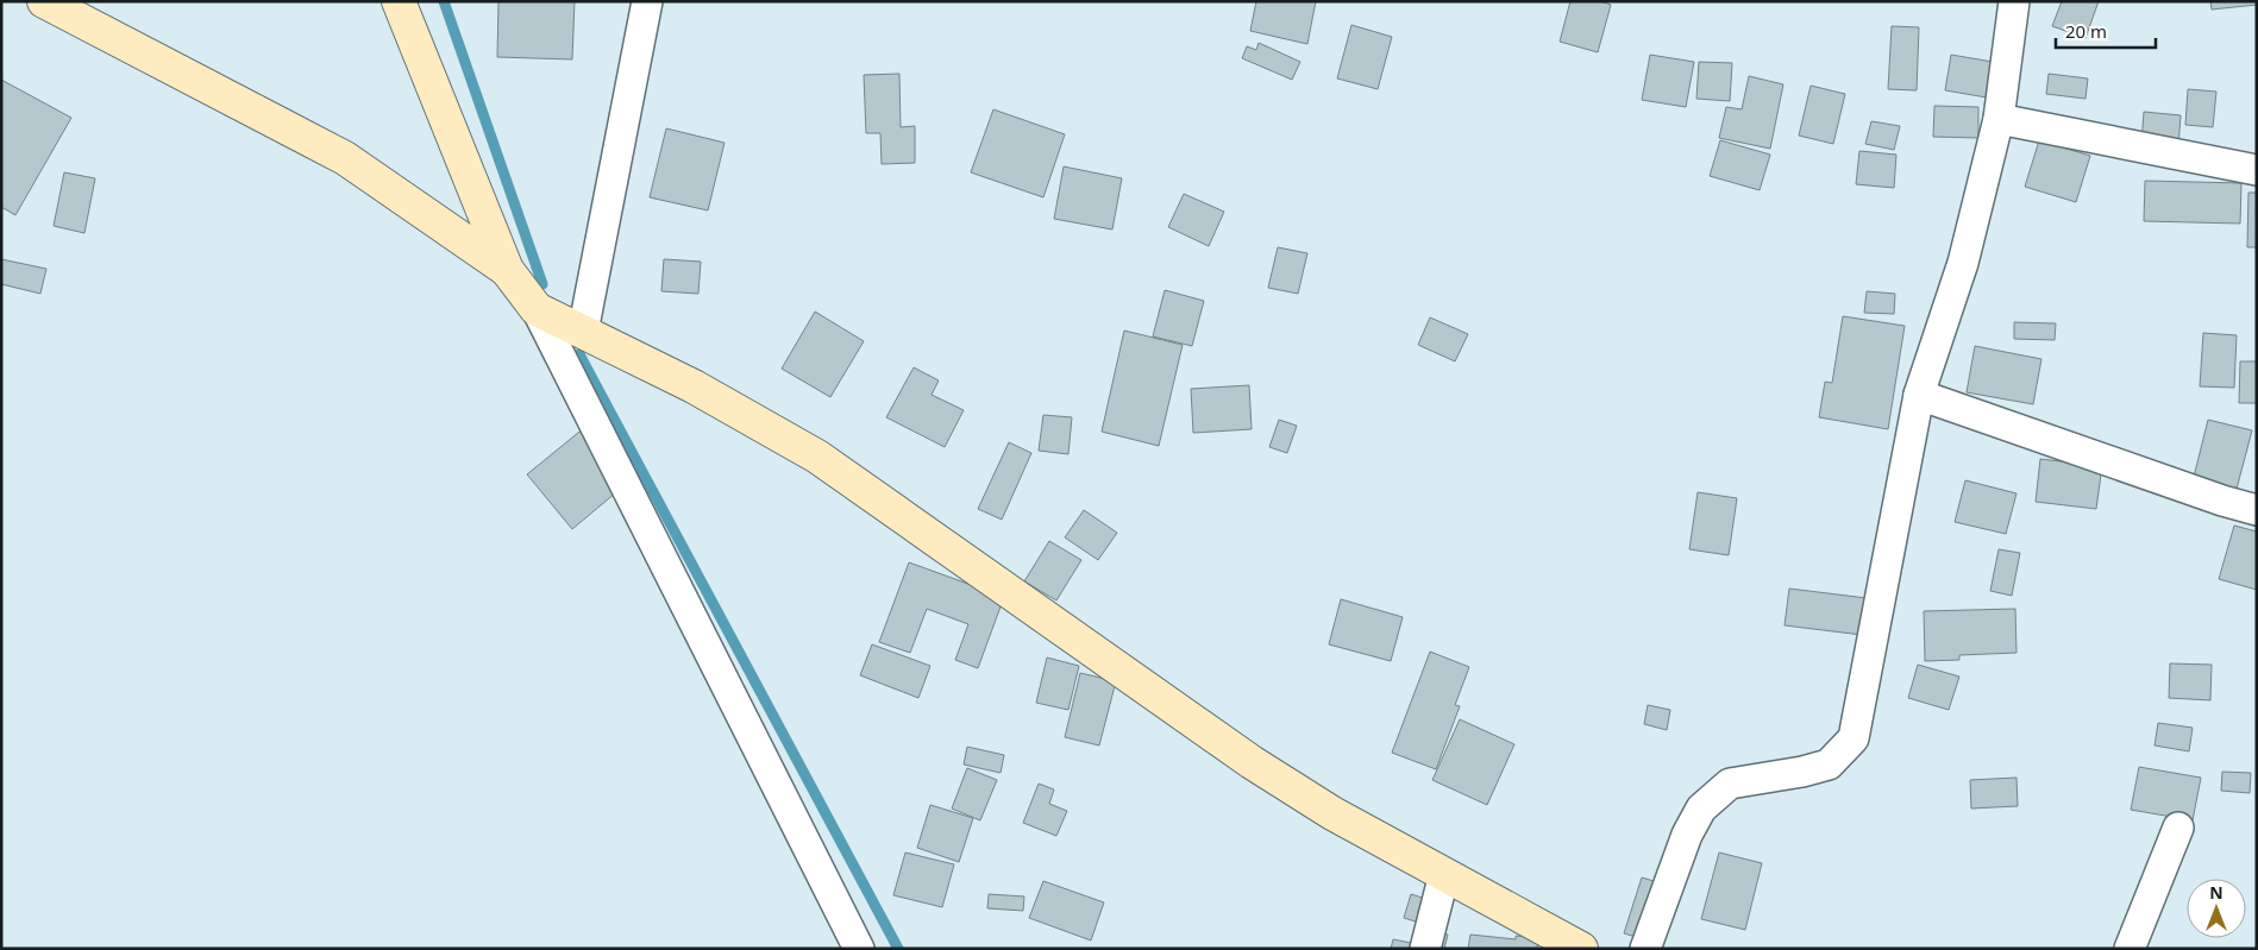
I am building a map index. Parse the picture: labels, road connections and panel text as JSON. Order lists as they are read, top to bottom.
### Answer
{
  "scale_bar": "20 m",
  "north": "top"
}
